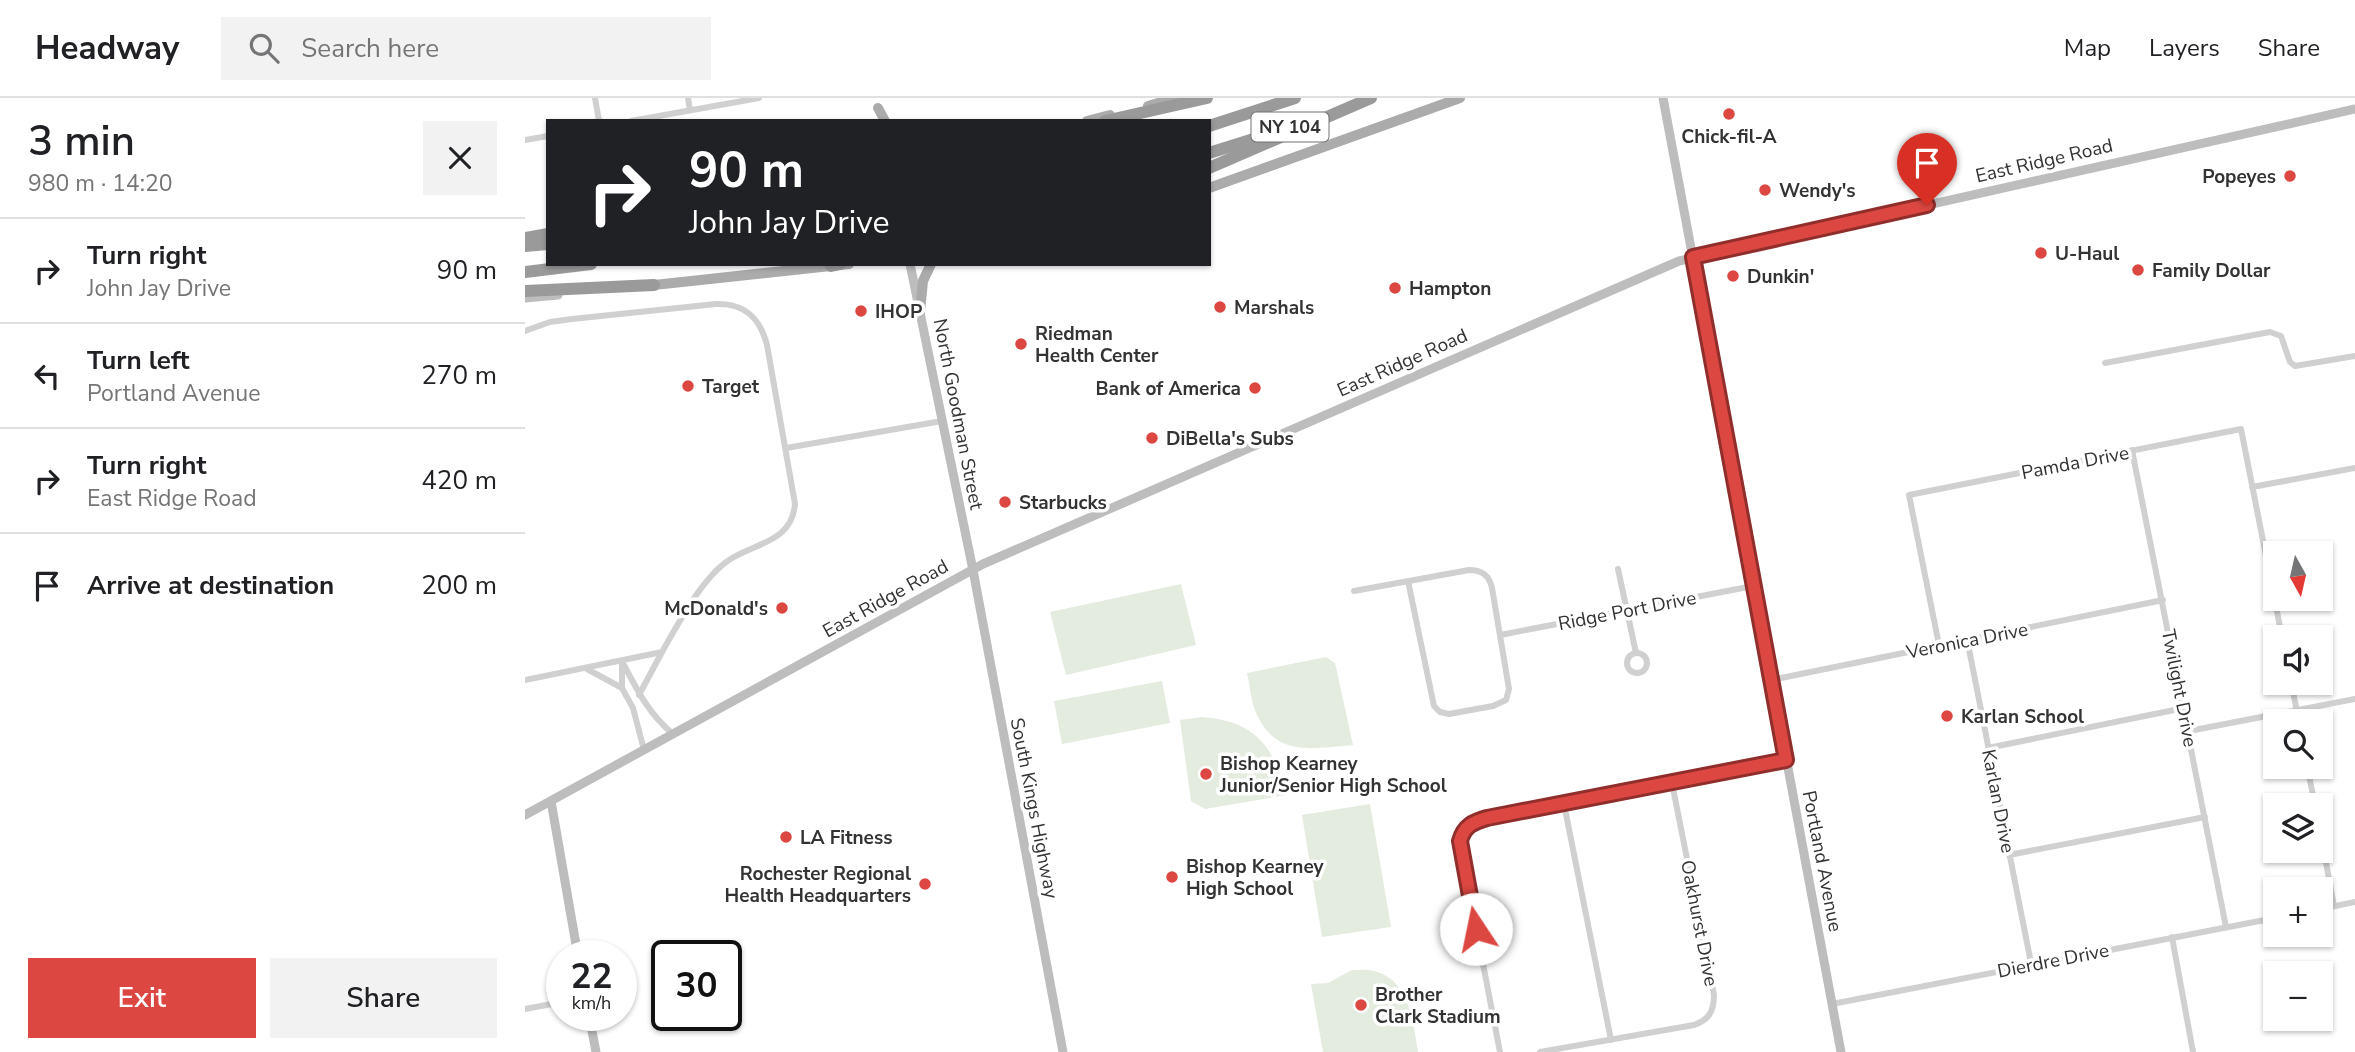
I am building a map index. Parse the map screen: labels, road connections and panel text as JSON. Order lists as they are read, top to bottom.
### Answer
{
  "streets": {
    "highway": ["NY 104"],
    "main road": [
      "East Ridge Road",
      "North Goodman Street",
      "South Kings Highway",
      "Portland Avenue"
    ],
    "street": [
      "Pamda Drive",
      "Ridge Port Drive",
      "Veronica Drive",
      "Twilight Drive",
      "Karlan Drive",
      "Oakhurst Drive",
      "Dierdre Drive"
    ]
  },
  "crossings": [
    ["East Ridge Road", "North Goodman Street"],
    ["East Ridge Road", "South Kings Highway"],
    ["East Ridge Road", "Portland Avenue"],
    ["North Goodman Street", "South Kings Highway"],
    ["Pamda Drive", "Veronica Drive"],
    ["Pamda Drive", "Twilight Drive"],
    ["Ridge Port Drive", "Portland Avenue"],
    ["Veronica Drive", "Twilight Drive"],
    ["Veronica Drive", "Karlan Drive"],
    ["Veronica Drive", "Portland Avenue"],
    ["Twilight Drive", "Dierdre Drive"],
    ["Karlan Drive", "Dierdre Drive"],
    ["Portland Avenue", "Dierdre Drive"]
  ],
  "places": [
    "Chick-fil-A",
    "Popeyes",
    "Wendy's",
    "U-Haul",
    "Family Dollar",
    "Dunkin'",
    "Hampton",
    "Marshals",
    "IHOP",
    "Riedman Health Center",
    "Target",
    "Bank of America",
    "DiBella's Subs",
    "Starbucks",
    "McDonald's",
    "Karlan School",
    "Bishop Kearney Junior/Senior High School",
    "LA Fitness",
    "Bishop Kearney High School",
    "Rochester Regional Health Headquarters",
    "Brother Clark Stadium"
  ],
  "north": "bottom",
  "page": {
    "header": "Headway",
    "search": "Search here",
    "nav": ["Map", "Layers", "Share"],
    "heading": ["3 min", "980 m · 14:20"],
    "turn": ["90 m", "John Jay Drive"],
    "list": [
      {
        "name": "Turn right",
        "note": "John Jay Drive",
        "value": "90 m"
      },
      {
        "name": "Turn left",
        "note": "Portland Avenue",
        "value": "270 m"
      },
      {
        "name": "Turn right",
        "note": "East Ridge Road",
        "value": "420 m"
      },
      {
        "name": "Arrive at destination",
        "value": "200 m"
      }
    ],
    "map_buttons": ["+", "−"],
    "speed": "22 km/h",
    "limit": "30",
    "buttons": ["Exit", "Share"]
  }
}
